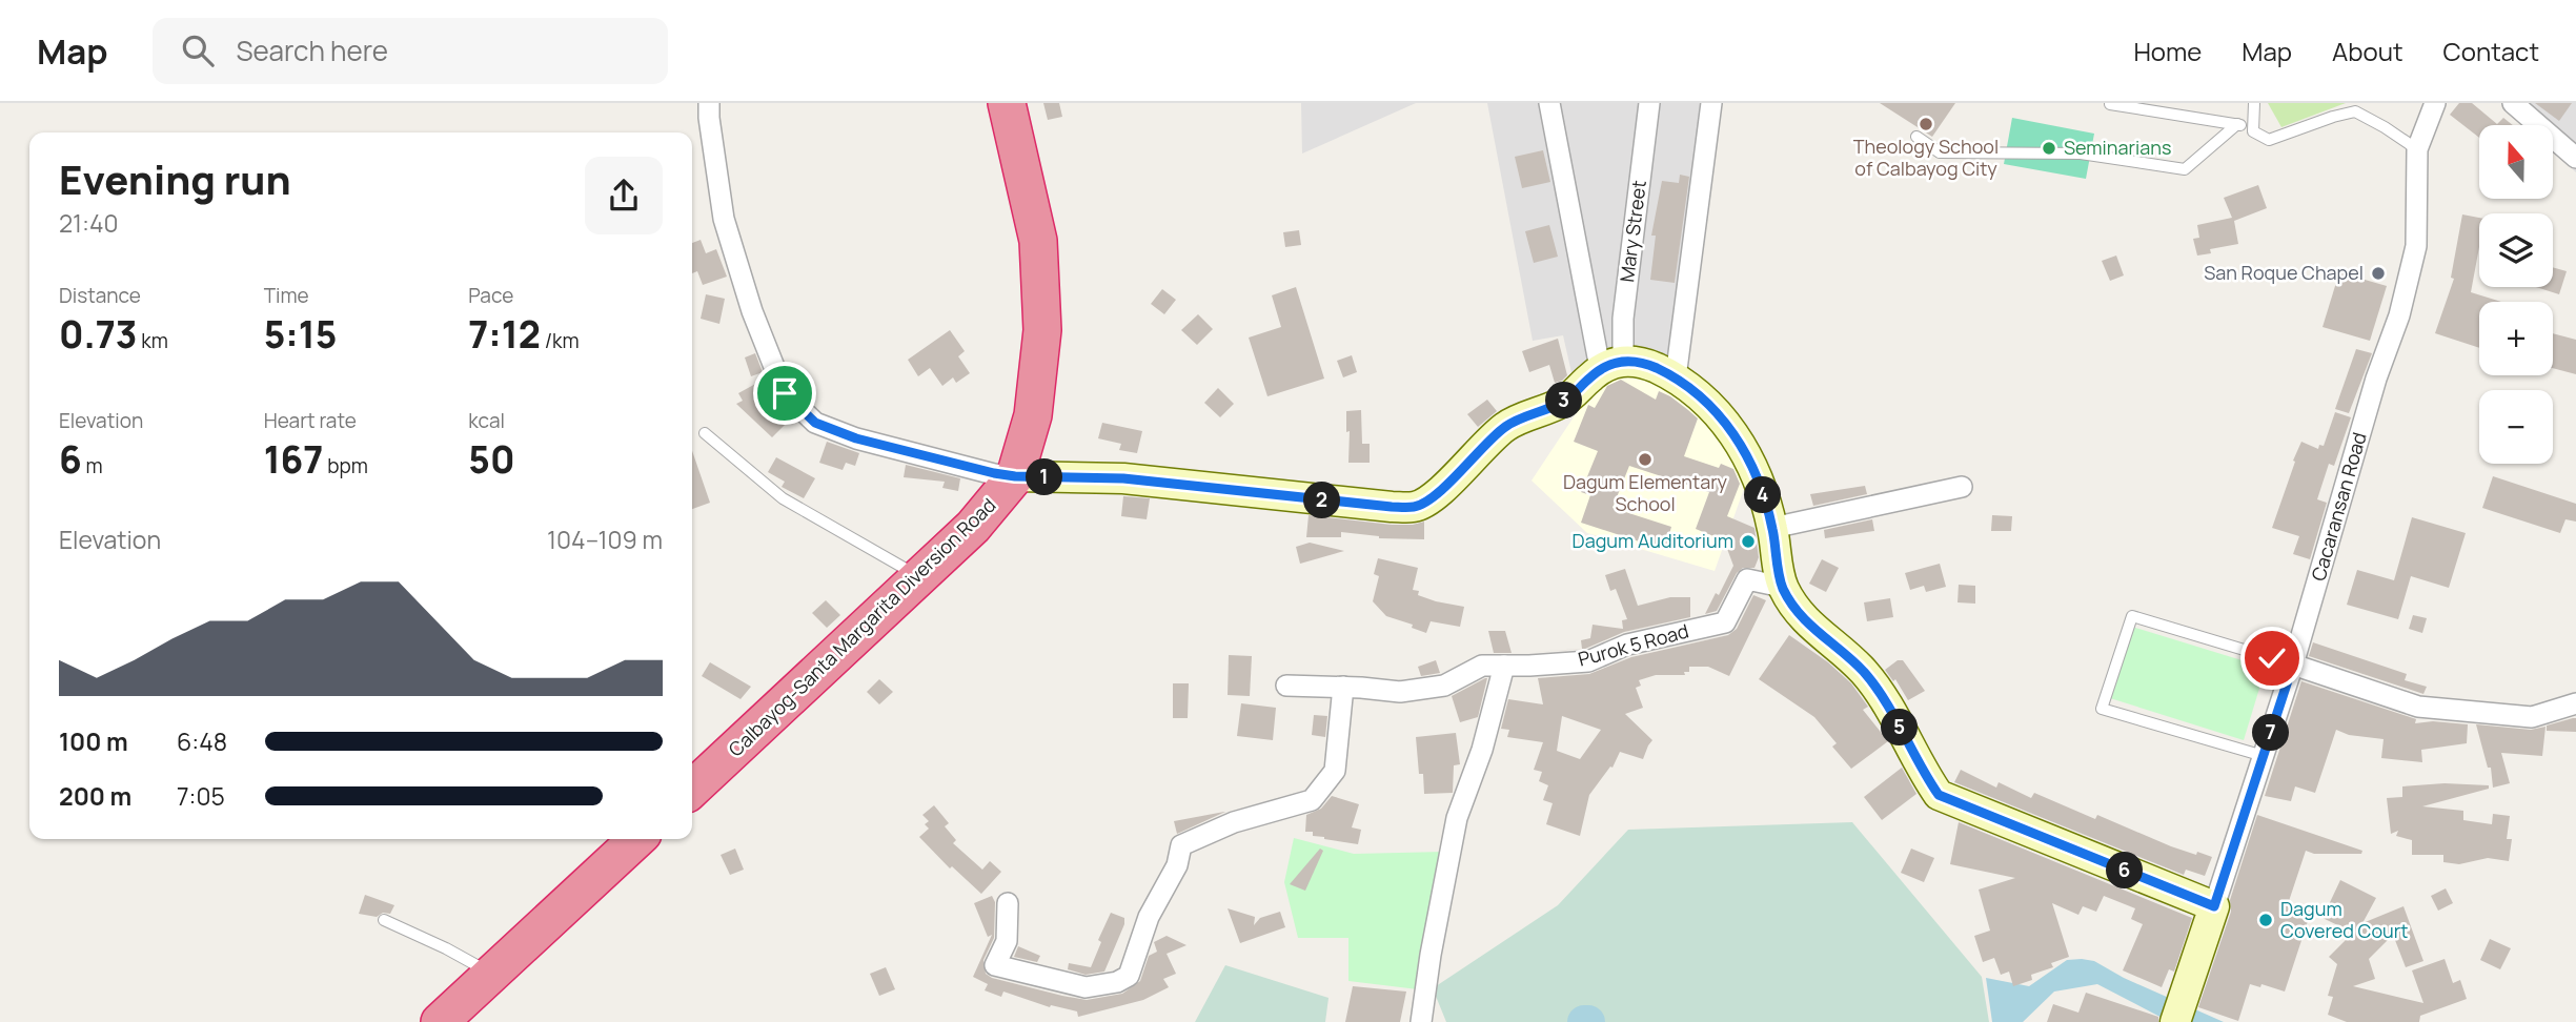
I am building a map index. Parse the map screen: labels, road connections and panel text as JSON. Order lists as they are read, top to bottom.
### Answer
{
  "streets": {
    "highway": ["Calbayog-Santa Margarita Diversion Road"],
    "street": ["Mary Street", "Cacaransan Road", "Purok 5 Road"]
  },
  "places": [
    "Theology School of Calbayog City",
    "Seminarians",
    "San Roque Chapel",
    "Dagum Elementary School",
    "Dagum Auditorium",
    "Dagum Covered Court"
  ],
  "north": "top",
  "page": {
    "header": "Map",
    "search": "Search here",
    "nav": [
      "Home",
      "Map",
      "About",
      "Contact"
    ],
    "map_buttons": ["+", "−"],
    "heading": ["Evening run", "21:40"],
    "stats": [
      ["Distance", "0.73 km"],
      ["Time", "5:15"],
      ["Pace", "7:12 /km"],
      ["Elevation", "6 m"],
      ["Heart rate", "167 bpm"],
      ["kcal", "50"]
    ],
    "pins": [
      "3",
      "1",
      "4",
      "2",
      "5",
      "7",
      "6"
    ],
    "chart": ["Elevation", "104–109 m"],
    "list": [
      {
        "name": "100 m",
        "note": "6:48"
      },
      {
        "name": "200 m",
        "note": "7:05"
      }
    ]
  }
}
